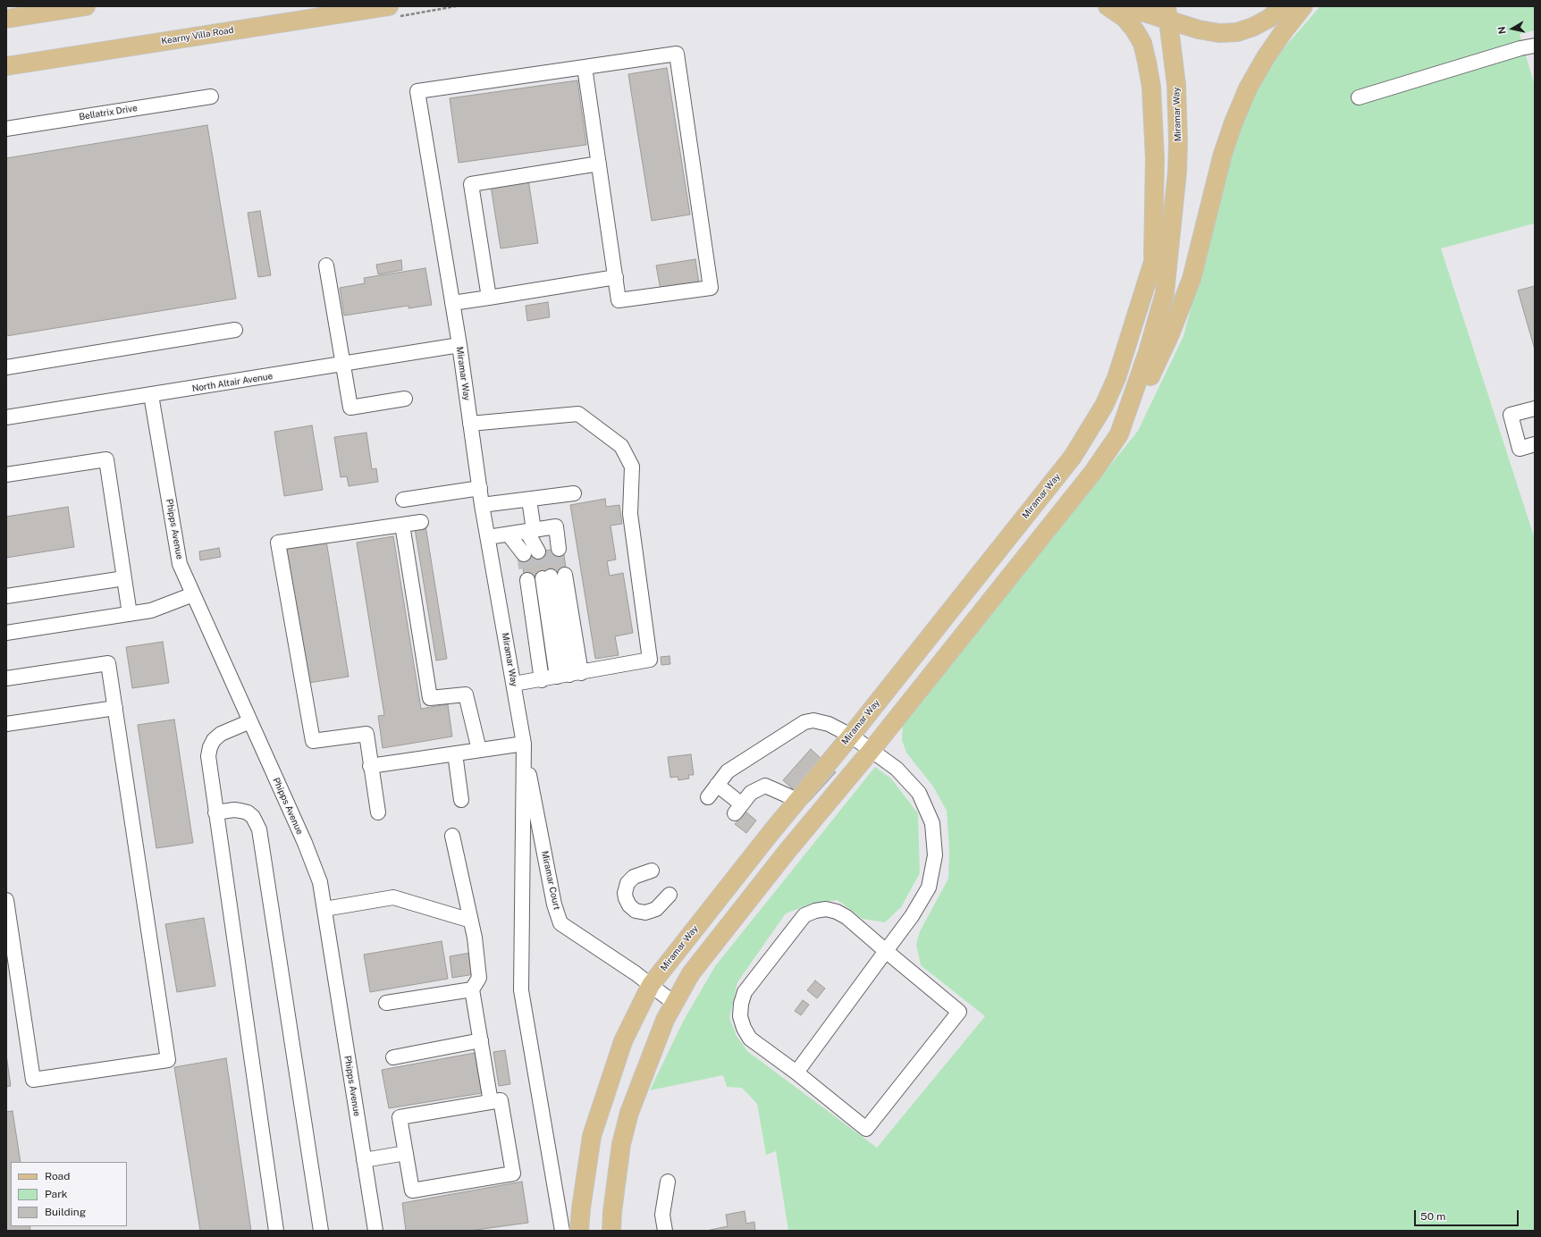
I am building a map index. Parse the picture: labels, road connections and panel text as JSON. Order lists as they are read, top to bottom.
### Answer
{
  "streets": {
    "main road": ["Kearny Villa Road", "Miramar Way"],
    "street": [
      "Bellatrix Drive",
      "North Altair Avenue",
      "Phipps Avenue",
      "Miramar Court"
    ]
  },
  "crossings": [
    ["Miramar Way", "North Altair Avenue"],
    ["Miramar Way", "Miramar Court"],
    ["North Altair Avenue", "Phipps Avenue"]
  ],
  "legend": ["Road", "Park", "Building"],
  "scale_bar": "50 m",
  "north": "left"
}
